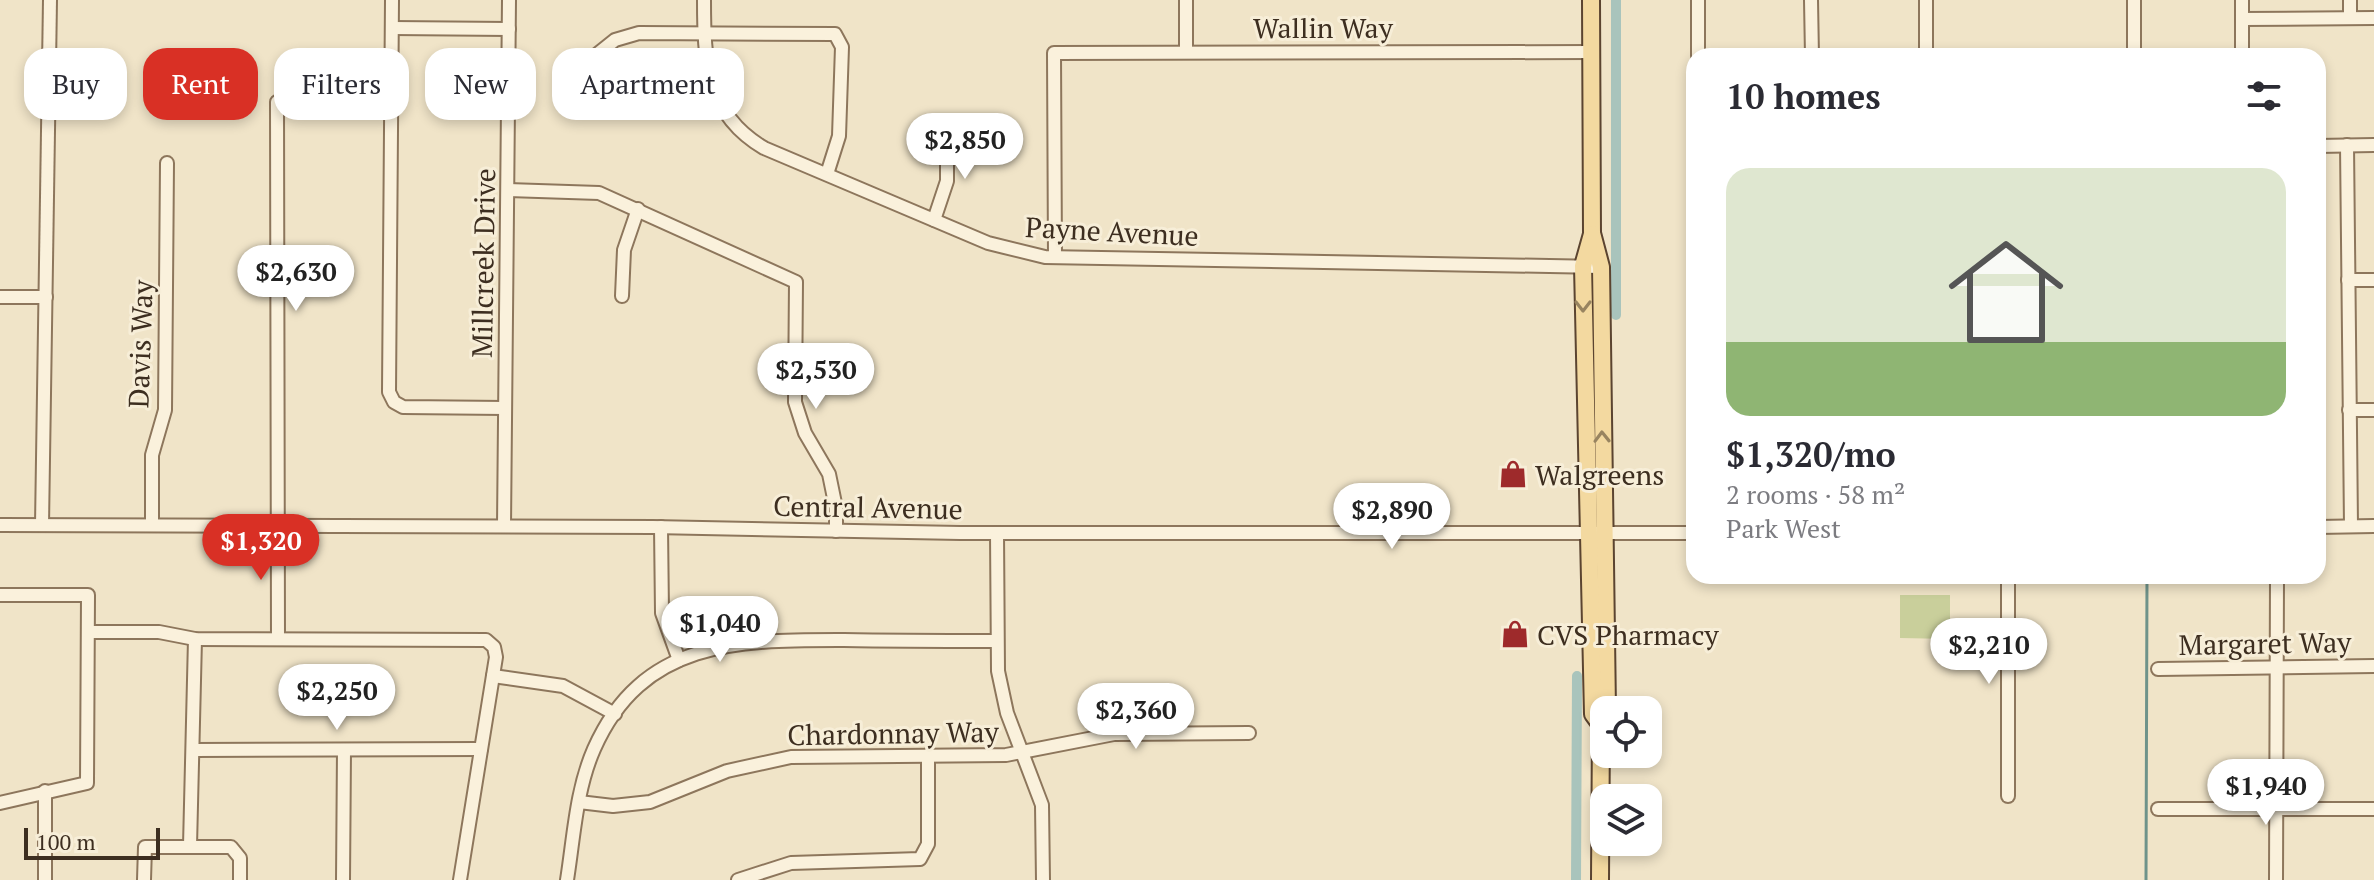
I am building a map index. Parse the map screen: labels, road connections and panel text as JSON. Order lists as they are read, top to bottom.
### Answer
{
  "streets": {
    "street": [
      "Wallin Way",
      "Payne Avenue",
      "Millcreek Drive",
      "Davis Way",
      "Central Avenue",
      "Margaret Way",
      "Chardonnay Way"
    ]
  },
  "crossings": [
    ["Wallin Way", "Payne Avenue"],
    ["Millcreek Drive", "Central Avenue"],
    ["Davis Way", "Central Avenue"]
  ],
  "places": {
    "shop": ["Walgreens", "CVS Pharmacy"]
  },
  "scale_bar": "100 m",
  "page": {
    "chip": [
      "Buy",
      "Rent",
      "Filters",
      "New",
      "Apartment"
    ],
    "heading": "10 homes",
    "price": [
      "$2,850",
      "$2,630",
      "$2,530",
      "$2,890",
      "$1,320",
      "$1,040",
      "$2,210",
      "$2,250",
      "$2,360",
      "$1,940"
    ],
    "list": [
      {
        "name": "$1,320/mo",
        "note": "2 rooms · 58 m² · Park West"
      }
    ],
    "scale": "100 m"
  }
}
